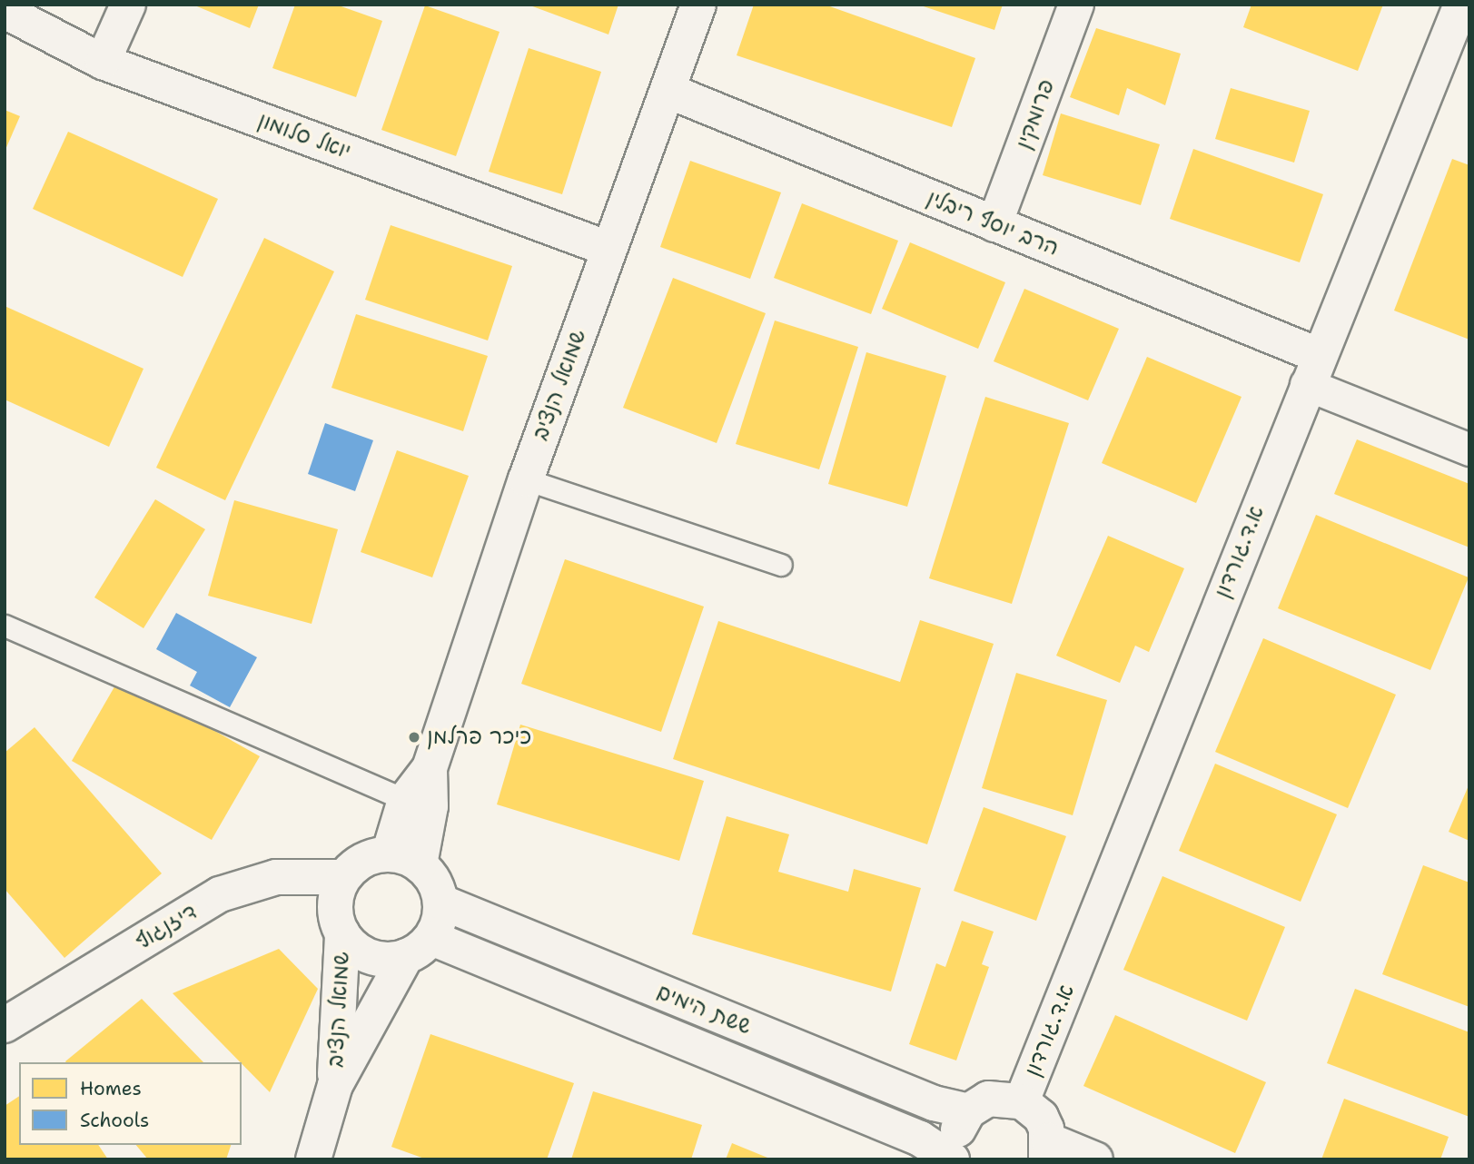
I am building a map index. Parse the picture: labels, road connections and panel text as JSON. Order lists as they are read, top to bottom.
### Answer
{
  "streets": {
    "street": [
      "פרומקין",
      "יואל סלומון",
      "הרב יוסף ריבלין",
      "שמואל הנציב",
      "א.ד.גורדון",
      "דיזנגוף",
      "ששת הימים"
    ]
  },
  "crossings": [
    ["פרומקין", "הרב יוסף ריבלין"],
    ["יואל סלומון", "שמואל הנציב"],
    ["הרב יוסף ריבלין", "שמואל הנציב"],
    ["הרב יוסף ריבלין", "א.ד.גורדון"],
    ["שמואל הנציב", "דיזנגוף"],
    ["שמואל הנציב", "ששת הימים"],
    ["דיזנגוף", "ששת הימים"]
  ],
  "places": ["כיכר פרלמן"],
  "legend": ["Homes", "Schools"]
}
